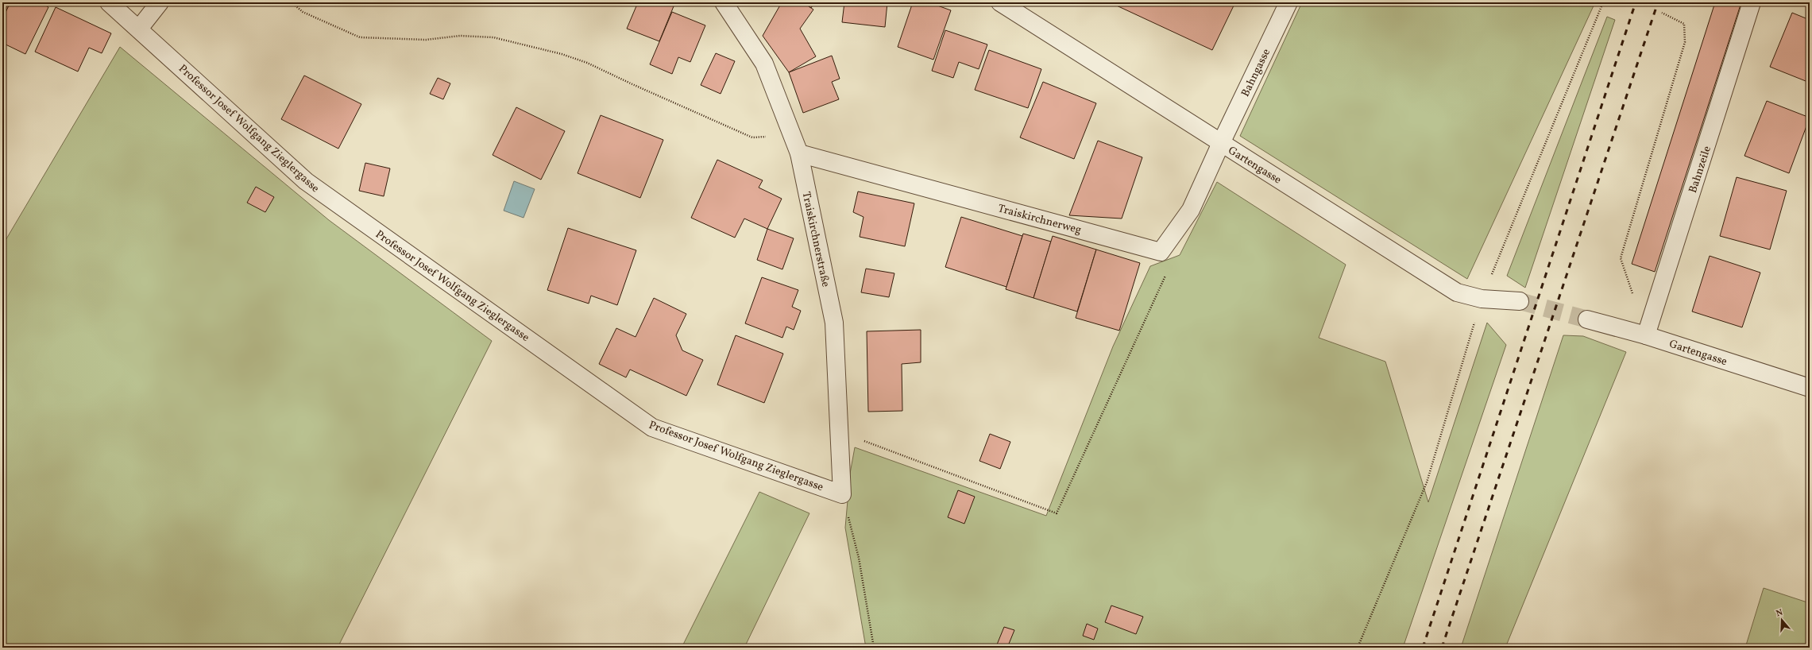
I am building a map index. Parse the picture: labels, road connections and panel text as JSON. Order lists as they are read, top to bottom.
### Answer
{
  "streets": {
    "street": [
      "Bahngasse",
      "Professor Josef Wolfgang Zieglergasse",
      "Gartengasse",
      "Bahnzeile",
      "Traiskirchnerweg",
      "Traiskirchnerstraße"
    ]
  },
  "crossings": [
    ["Bahngasse", "Gartengasse"],
    ["Professor Josef Wolfgang Zieglergasse", "Traiskirchnerstraße"],
    ["Gartengasse", "Bahnzeile"],
    ["Traiskirchnerweg", "Traiskirchnerstraße"]
  ],
  "north": "top"
}
